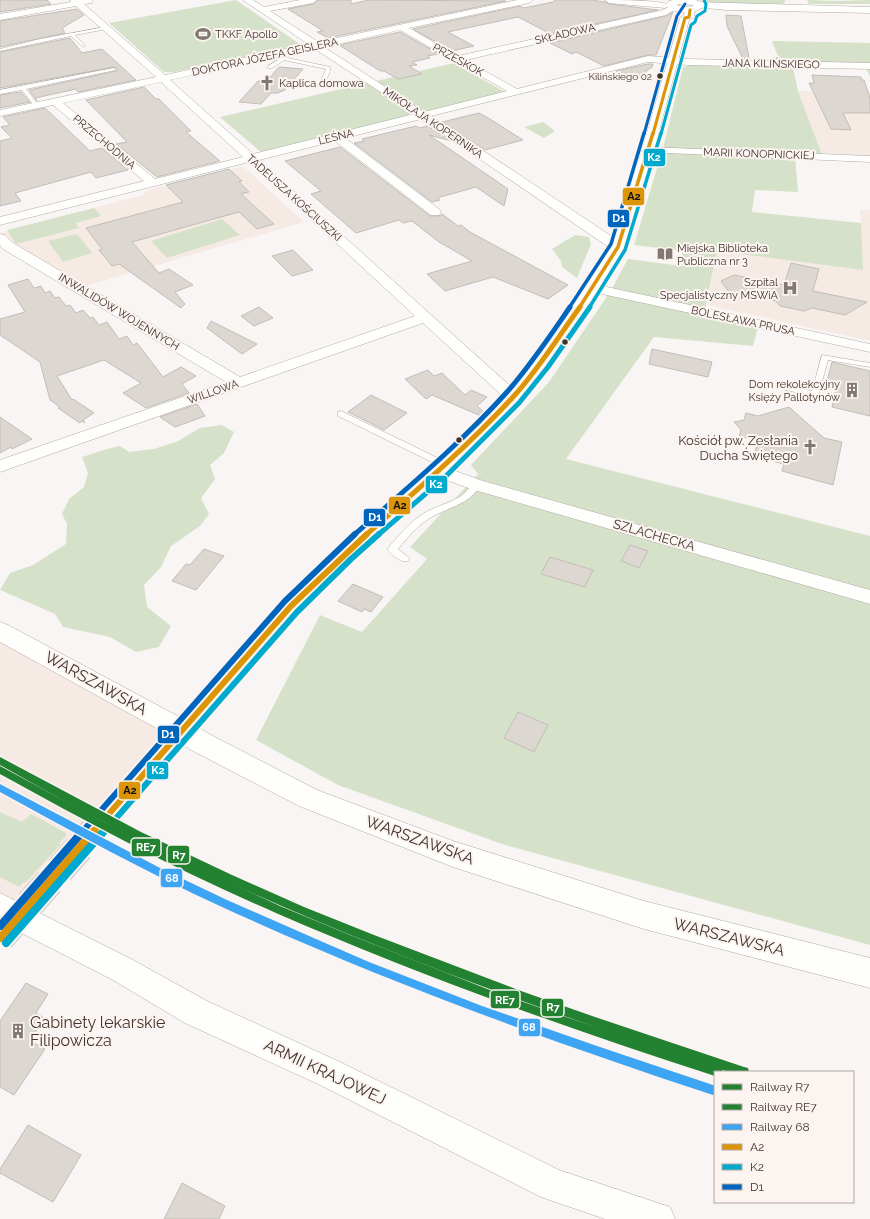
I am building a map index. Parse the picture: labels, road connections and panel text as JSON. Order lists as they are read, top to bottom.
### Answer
{
  "streets": {
    "main road": ["WARSZAWSKA", "ARMII KRAJOWEJ"],
    "street": [
      "SKŁADOWA",
      "DOKTORA JÓZEFA GEISLERA",
      "PRZESKOK",
      "JANA KILIŃSKIEGO",
      "MIKOŁAJA KOPERNIKA",
      "LEŚNA",
      "PRZECHODNIA",
      "MARII KONOPNICKIEJ",
      "TADEUSZA KOŚCIUSZKI",
      "INWALIDÓW WOJENNYCH",
      "BOLESŁAWA PRUSA",
      "WILLOWA",
      "SZLACHECKA"
    ]
  },
  "crossings": [
    ["SKŁADOWA", "PRZESKOK"],
    ["DOKTORA JÓZEFA GEISLERA", "PRZESKOK"],
    ["DOKTORA JÓZEFA GEISLERA", "MIKOŁAJA KOPERNIKA"],
    ["DOKTORA JÓZEFA GEISLERA", "PRZECHODNIA"],
    ["DOKTORA JÓZEFA GEISLERA", "TADEUSZA KOŚCIUSZKI"],
    ["PRZESKOK", "LEŚNA"],
    ["JANA KILIŃSKIEGO", "LEŚNA"],
    ["MIKOŁAJA KOPERNIKA", "LEŚNA"],
    ["LEŚNA", "PRZECHODNIA"],
    ["LEŚNA", "TADEUSZA KOŚCIUSZKI"],
    ["TADEUSZA KOŚCIUSZKI", "WILLOWA"],
    ["INWALIDÓW WOJENNYCH", "WILLOWA"]
  ],
  "places": {
    "sports": ["TKKF Apollo"],
    "other": ["Kilińskiego 02"],
    "church": ["Kaplica domowa", "Kościół pw. Zesłania Ducha Świętego"],
    "library": ["Miejska Biblioteka Publiczna nr 3"],
    "hospital": ["Szpital Specjalistyczny MSWiA"],
    "building": ["Dom rekolekcyjny Księży Pallotynów", "Gabinety lekarskie Filipowicza"]
  },
  "lines": [
    "transit line K2",
    "transit line D1",
    "transit line A2",
    "rail line R7",
    "rail line RE7",
    "rail line 68"
  ],
  "legend": [
    "Railway R7",
    "Railway RE7",
    "Railway 68",
    "A2",
    "K2",
    "D1"
  ]
}
